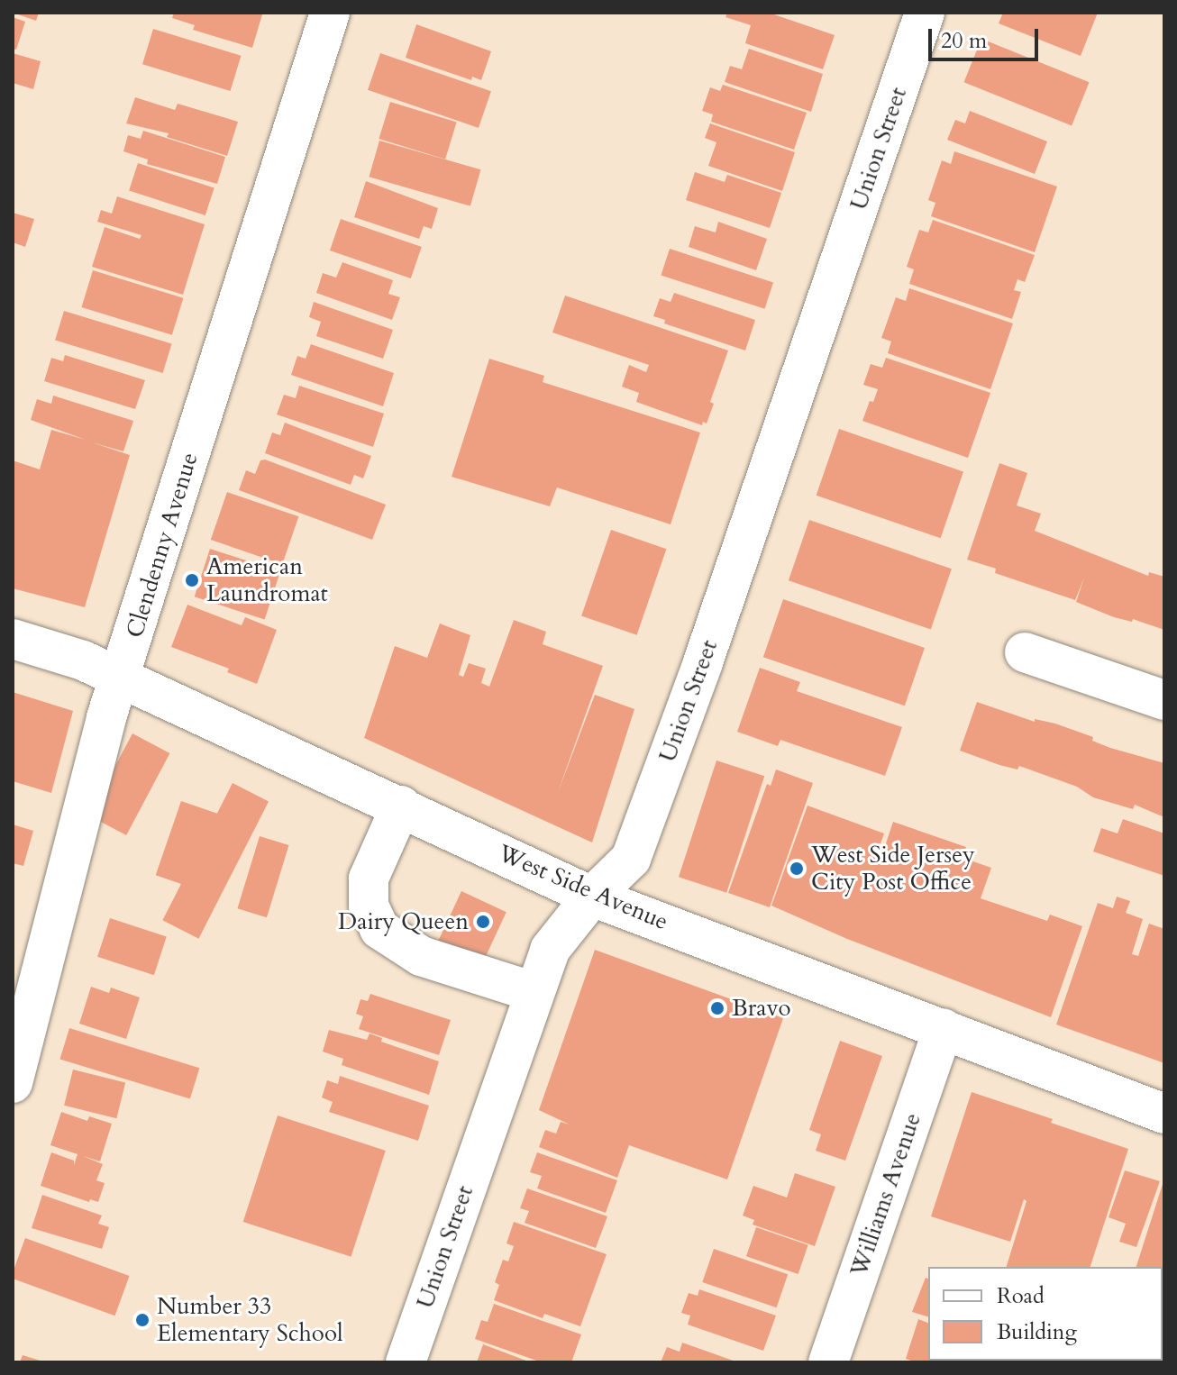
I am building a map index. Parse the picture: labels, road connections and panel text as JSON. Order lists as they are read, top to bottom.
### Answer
{
  "streets": {
    "street": [
      "Union Street",
      "Clendenny Avenue",
      "West Side Avenue",
      "Williams Avenue"
    ]
  },
  "crossings": [
    ["Union Street", "West Side Avenue"],
    ["Clendenny Avenue", "West Side Avenue"],
    ["West Side Avenue", "Williams Avenue"]
  ],
  "places": [
    "American Laundromat",
    "West Side Jersey City Post Office",
    "Dairy Queen",
    "Bravo",
    "Number 33 Elementary School"
  ],
  "legend": ["Road", "Building"],
  "scale_bar": "20 m"
}
